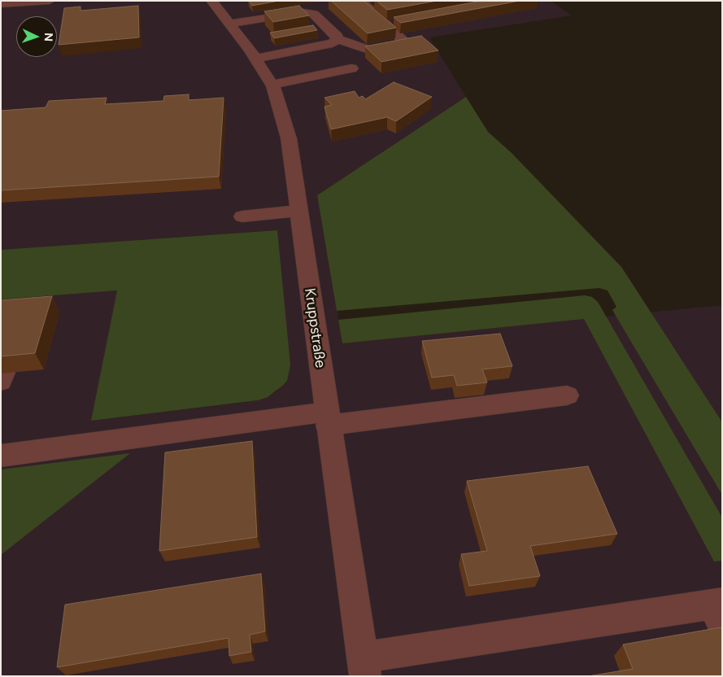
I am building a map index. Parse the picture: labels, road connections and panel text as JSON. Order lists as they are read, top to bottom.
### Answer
{
  "streets": {
    "street": ["Kruppstraße"]
  },
  "north": "right"
}
